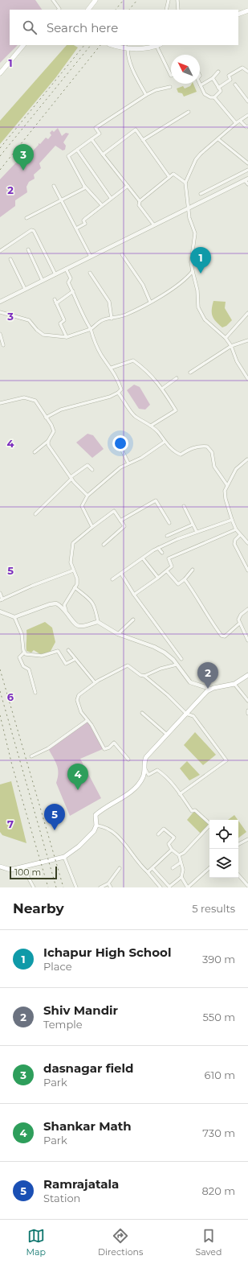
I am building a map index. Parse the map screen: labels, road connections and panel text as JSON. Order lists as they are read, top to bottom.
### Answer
{
  "scale_bar": "100 m",
  "north": "top left",
  "page": {
    "search": "Search here",
    "pins": [
      "3",
      "1",
      "2",
      "4",
      "5"
    ],
    "scale": "100 m",
    "heading": ["Nearby", "5 results"],
    "list": [
      {
        "mark": "1",
        "name": "Ichapur High School",
        "note": "Place",
        "value": "390 m"
      },
      {
        "mark": "2",
        "name": "Shiv Mandir",
        "note": "Temple",
        "value": "550 m"
      },
      {
        "mark": "3",
        "name": "dasnagar field",
        "note": "Park",
        "value": "610 m"
      },
      {
        "mark": "4",
        "name": "Shankar Math",
        "note": "Park",
        "value": "730 m"
      },
      {
        "mark": "5",
        "name": "Ramrajatala",
        "note": "Station",
        "value": "820 m"
      }
    ],
    "nav": ["Map", "Directions", "Saved"]
  },
  "grid": {
    "rows": [
      "1",
      "2",
      "3",
      "4",
      "5",
      "6",
      "7"
    ]
  }
}
